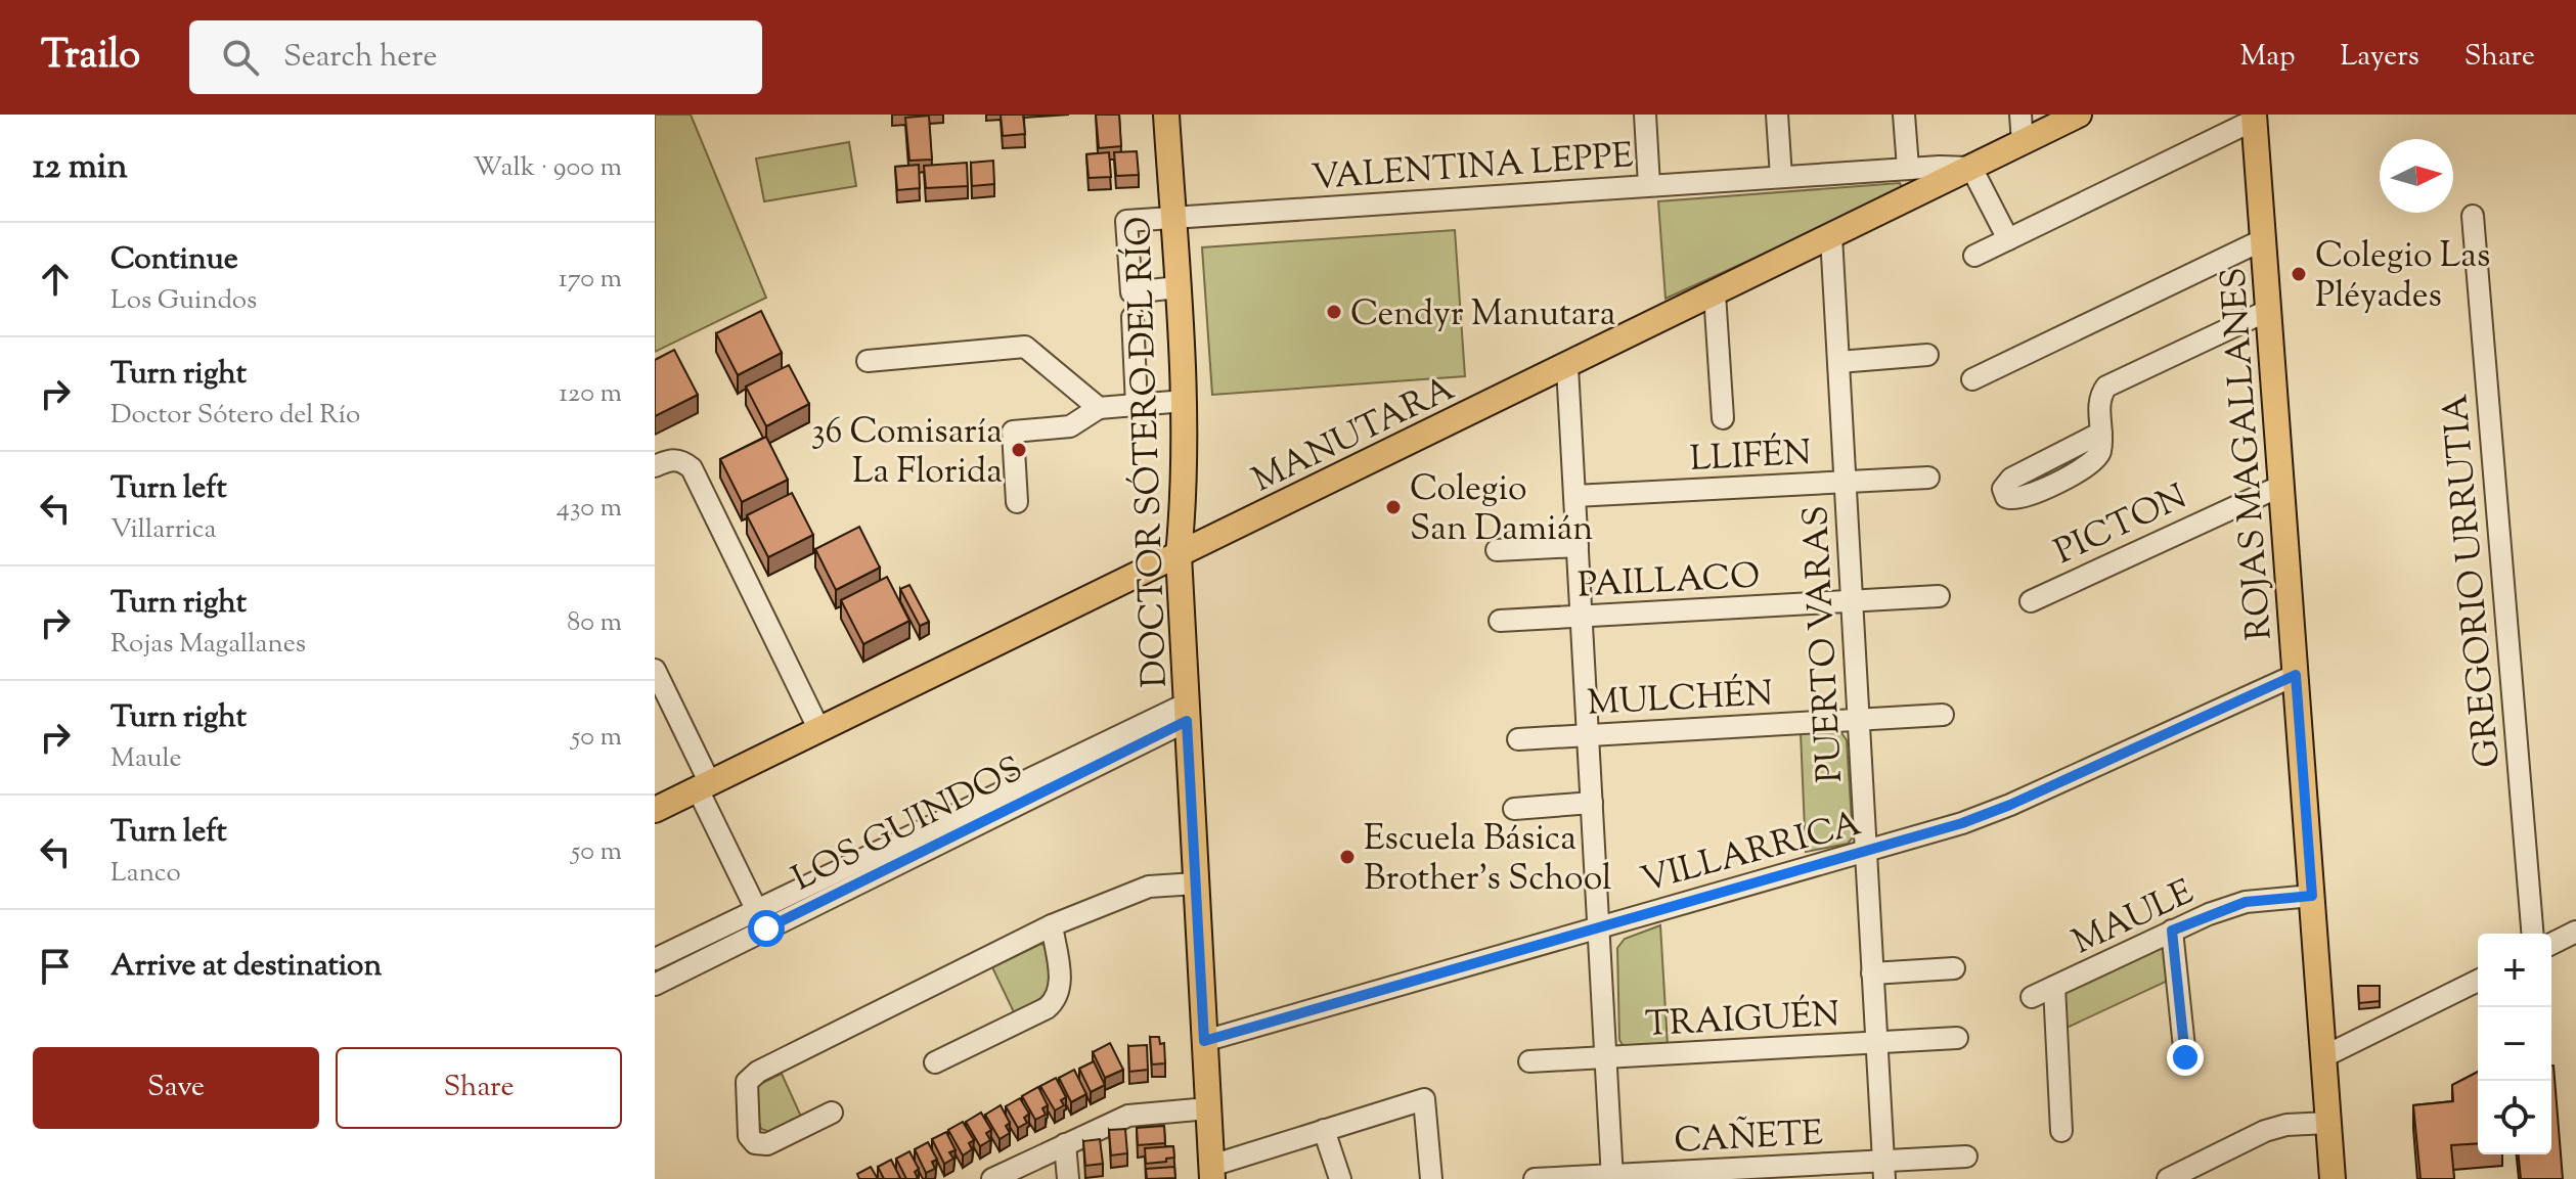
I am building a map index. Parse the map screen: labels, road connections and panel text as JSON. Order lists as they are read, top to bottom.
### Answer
{
  "streets": {
    "main road": ["MANUTARA", "DOCTOR SÓTERO DEL RÍO", "ROJAS MAGALLANES"],
    "street": [
      "VALENTINA LEPPE",
      "LLIFÉN",
      "PICTON",
      "PAILLACO",
      "GREGORIO URRUTIA",
      "PUERTO VARAS",
      "MULCHÉN",
      "LOS GUINDOS",
      "VILLARRICA",
      "MAULE",
      "TRAIGUÉN",
      "CAÑETE"
    ]
  },
  "crossings": [
    ["VALENTINA LEPPE", "MANUTARA"],
    ["VALENTINA LEPPE", "DOCTOR SÓTERO DEL RÍO"],
    ["MANUTARA", "DOCTOR SÓTERO DEL RÍO"],
    ["MANUTARA", "PUERTO VARAS"],
    ["DOCTOR SÓTERO DEL RÍO", "LOS GUINDOS"],
    ["DOCTOR SÓTERO DEL RÍO", "VILLARRICA"],
    ["LLIFÉN", "PUERTO VARAS"],
    ["ROJAS MAGALLANES", "PICTON"],
    ["ROJAS MAGALLANES", "VILLARRICA"],
    ["ROJAS MAGALLANES", "MAULE"],
    ["PAILLACO", "PUERTO VARAS"],
    ["PUERTO VARAS", "MULCHÉN"],
    ["PUERTO VARAS", "VILLARRICA"],
    ["PUERTO VARAS", "TRAIGUÉN"],
    ["PUERTO VARAS", "CAÑETE"]
  ],
  "places": [
    "Colegio Las Pléyades",
    "Cendyr Manutara",
    "36 Comisaría La Florida",
    "Colegio San Damián",
    "Escuela Básica Brother's School"
  ],
  "north": "right",
  "page": {
    "header": "Trailo",
    "search": "Search here",
    "nav": ["Map", "Layers", "Share"],
    "heading": ["12 min", "Walk · 900 m"],
    "list": [
      ["Continue", "Los Guindos", "170 m"],
      ["Turn right", "Doctor Sótero del Río", "120 m"],
      ["Turn left", "Villarrica", "430 m"],
      ["Turn right", "Rojas Magallanes", "80 m"],
      ["Turn right", "Maule", "50 m"],
      ["Turn left", "Lanco", "50 m"],
      "Arrive at destination"
    ],
    "map_buttons": ["+", "−"],
    "buttons": ["Save", "Share"]
  }
}
